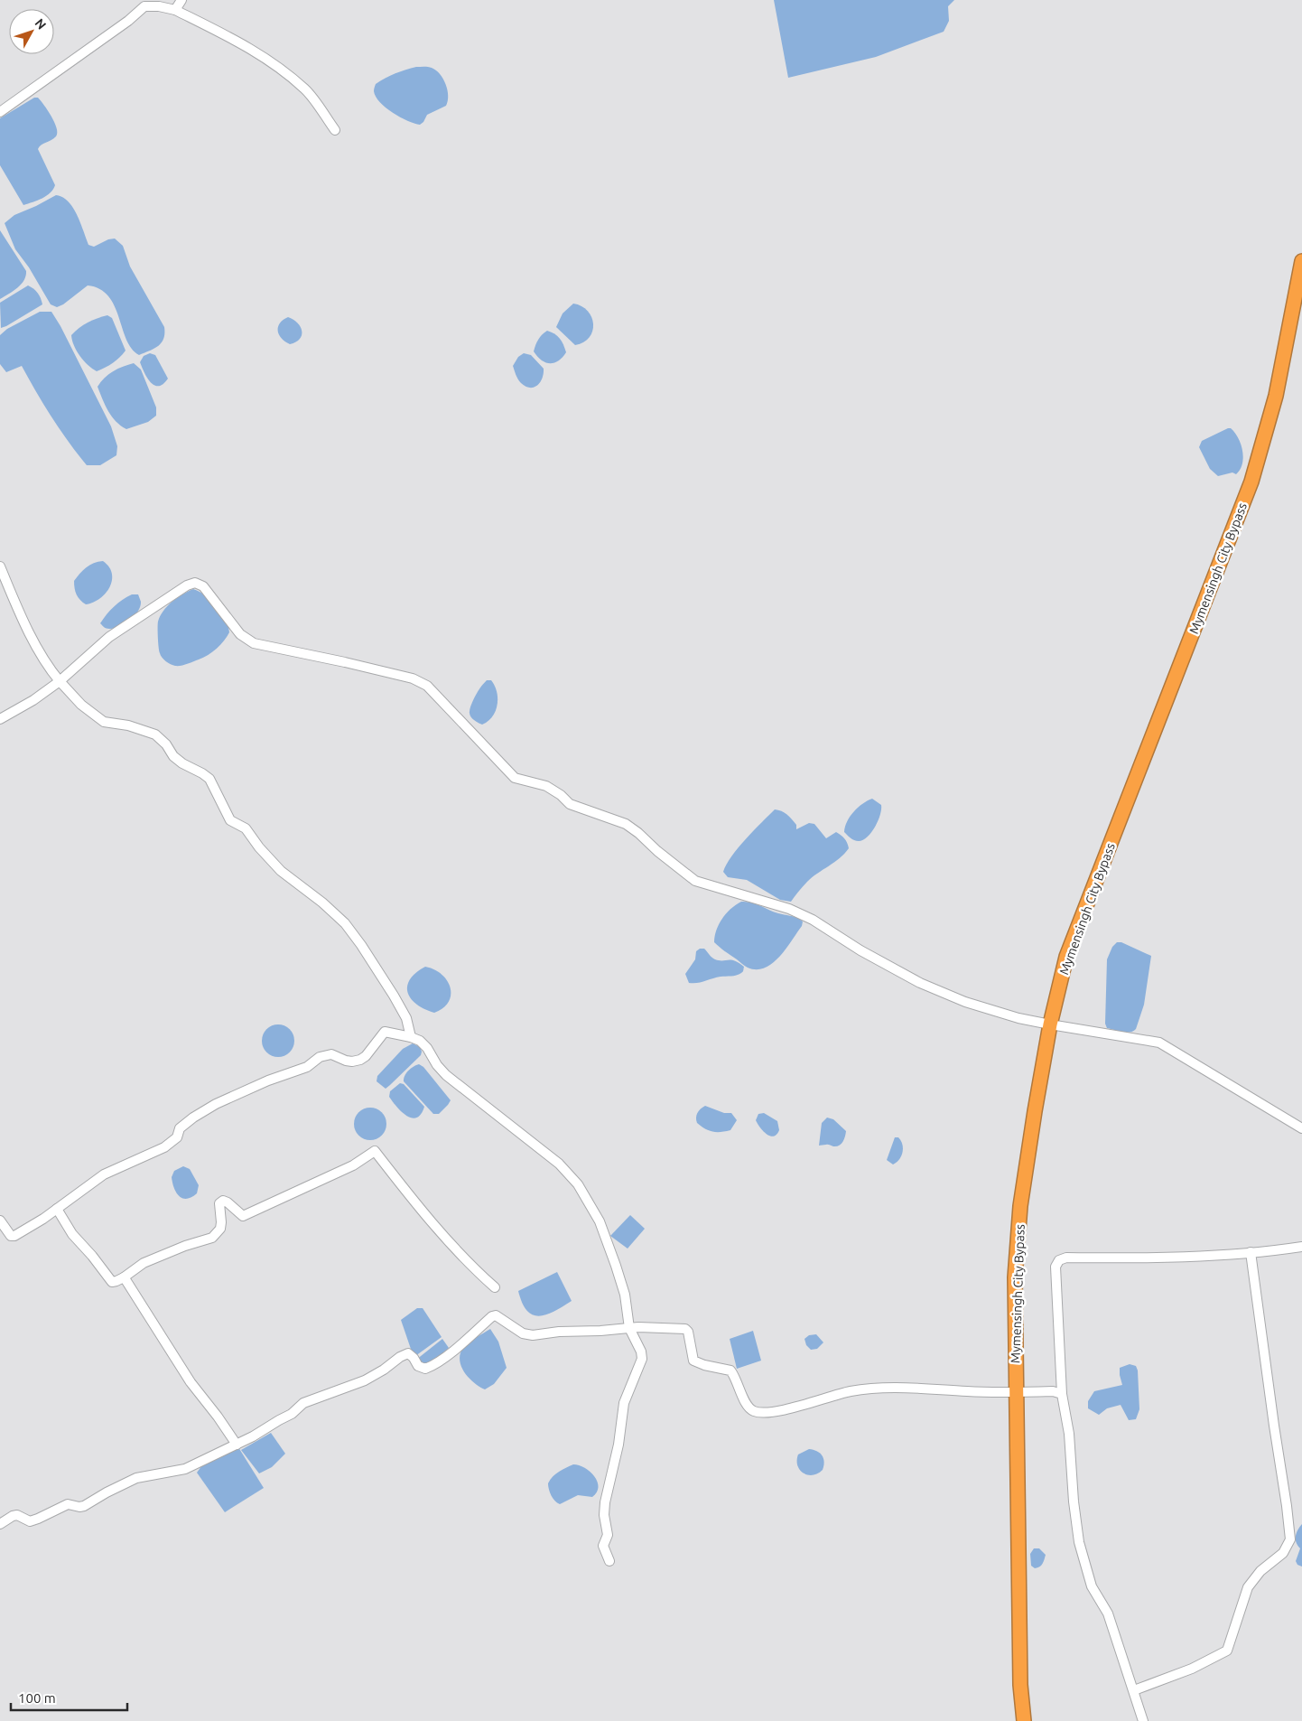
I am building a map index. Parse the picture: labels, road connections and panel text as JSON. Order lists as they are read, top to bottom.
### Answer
{
  "streets": {
    "highway": ["Mymensingh City Bypass"]
  },
  "scale_bar": "100 m",
  "north": "top right"
}
